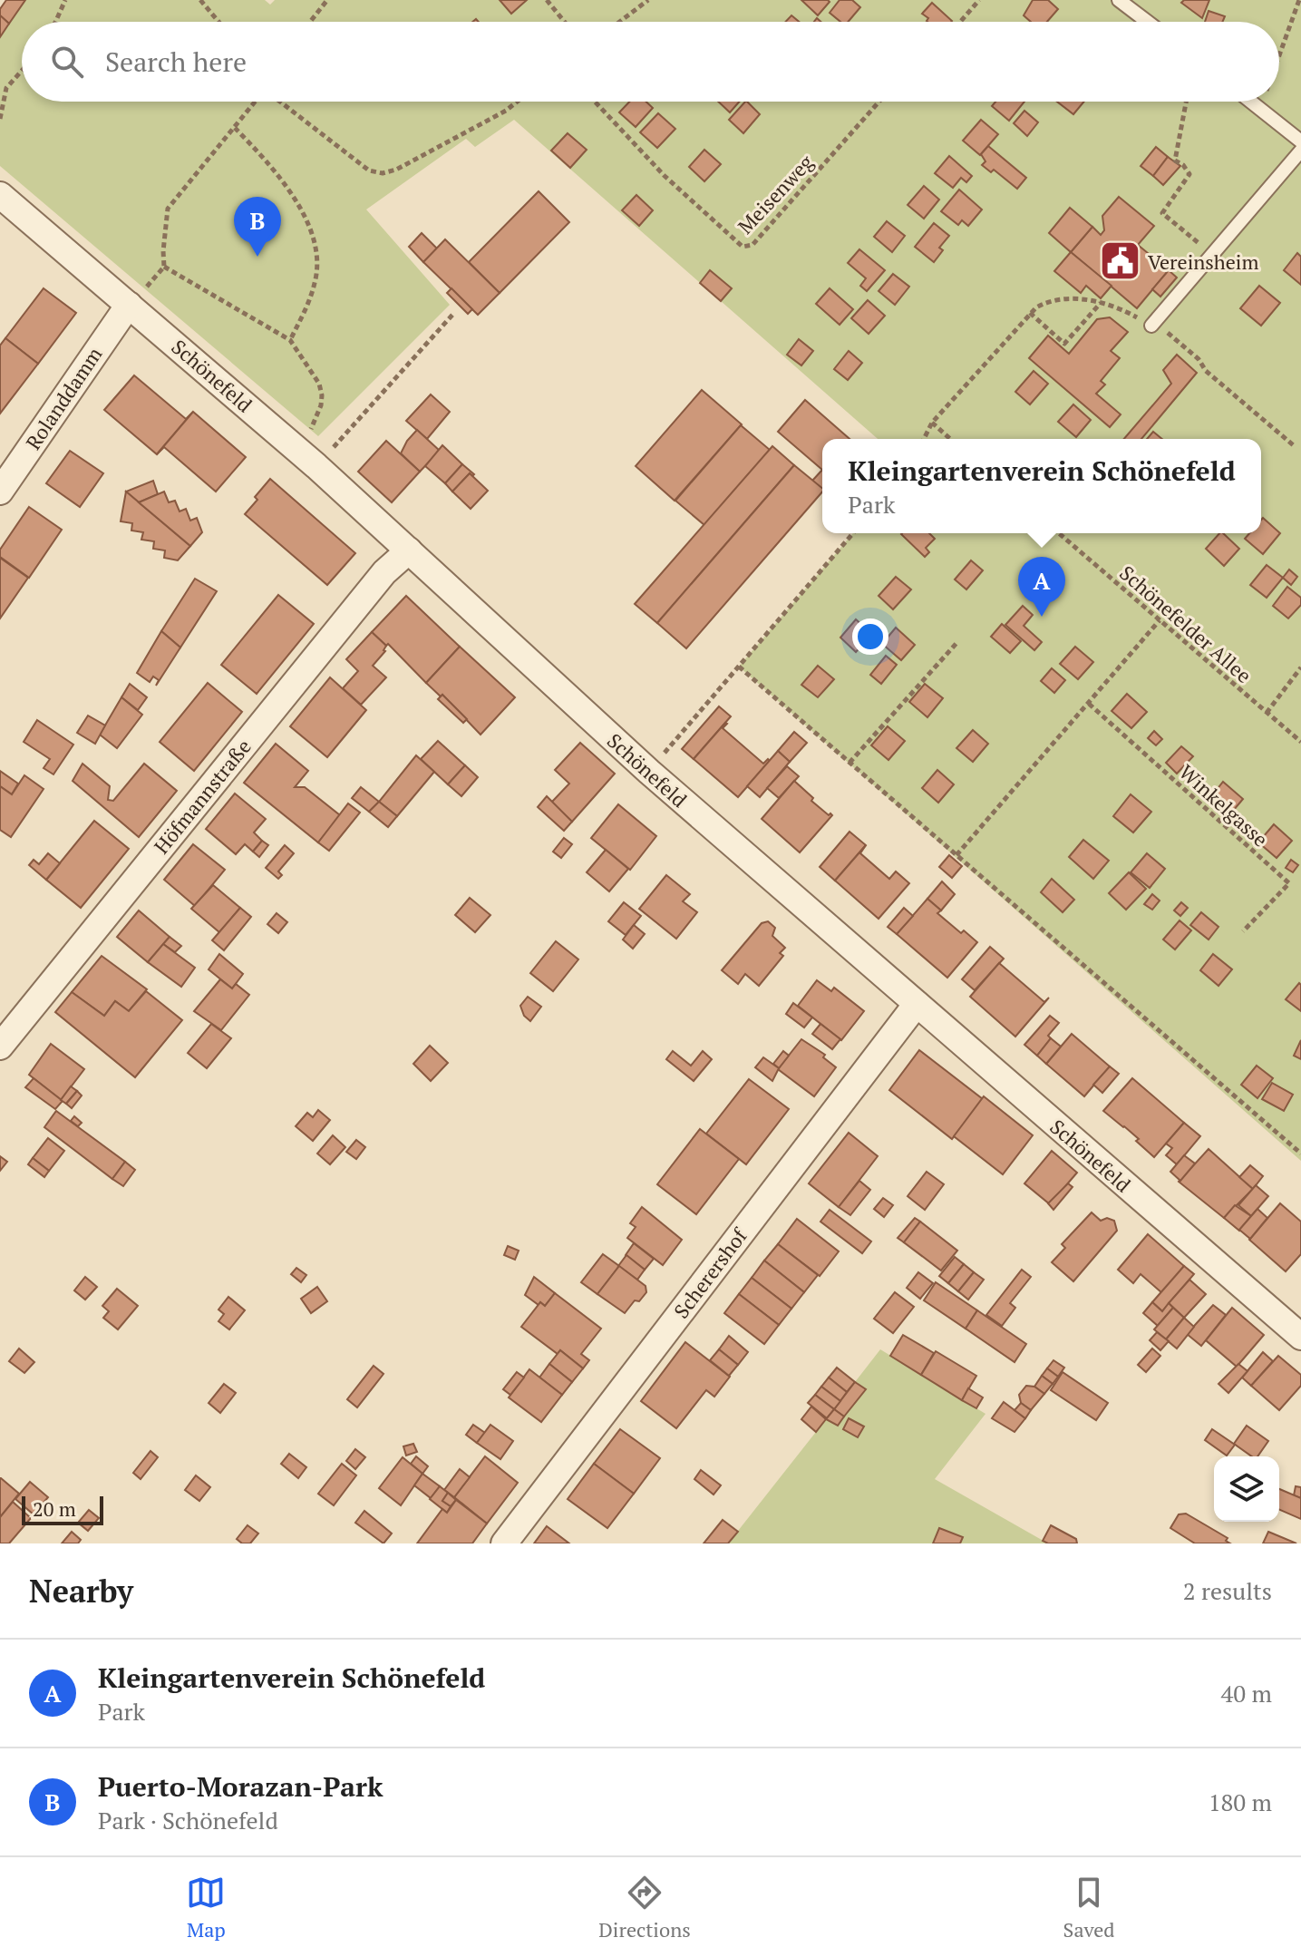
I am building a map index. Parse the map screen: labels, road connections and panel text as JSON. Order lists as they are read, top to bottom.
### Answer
{
  "streets": {
    "street": [
      "Schönefeld",
      "Rolanddamm",
      "Höfmannstraße",
      "Scherershof"
    ],
    "path": ["Meisenweg", "Schönefelder Allee", "Winkelgasse"]
  },
  "crossings": [
    ["Schönefeld", "Rolanddamm"],
    ["Schönefeld", "Höfmannstraße"],
    ["Schönefeld", "Scherershof"]
  ],
  "places": {
    "public building": ["Vereinsheim"]
  },
  "scale_bar": "20 m",
  "page": {
    "search": "Search here",
    "pins": ["B", "A"],
    "popup": ["Kleingartenverein Schönefeld", "Park"],
    "scale": "20 m",
    "heading": ["Nearby", "2 results"],
    "list": [
      {
        "mark": "A",
        "name": "Kleingartenverein Schönefeld",
        "note": "Park",
        "value": "40 m"
      },
      {
        "mark": "B",
        "name": "Puerto-Morazan-Park",
        "note": "Park · Schönefeld",
        "value": "180 m"
      }
    ],
    "nav": ["Map", "Directions", "Saved"]
  }
}
